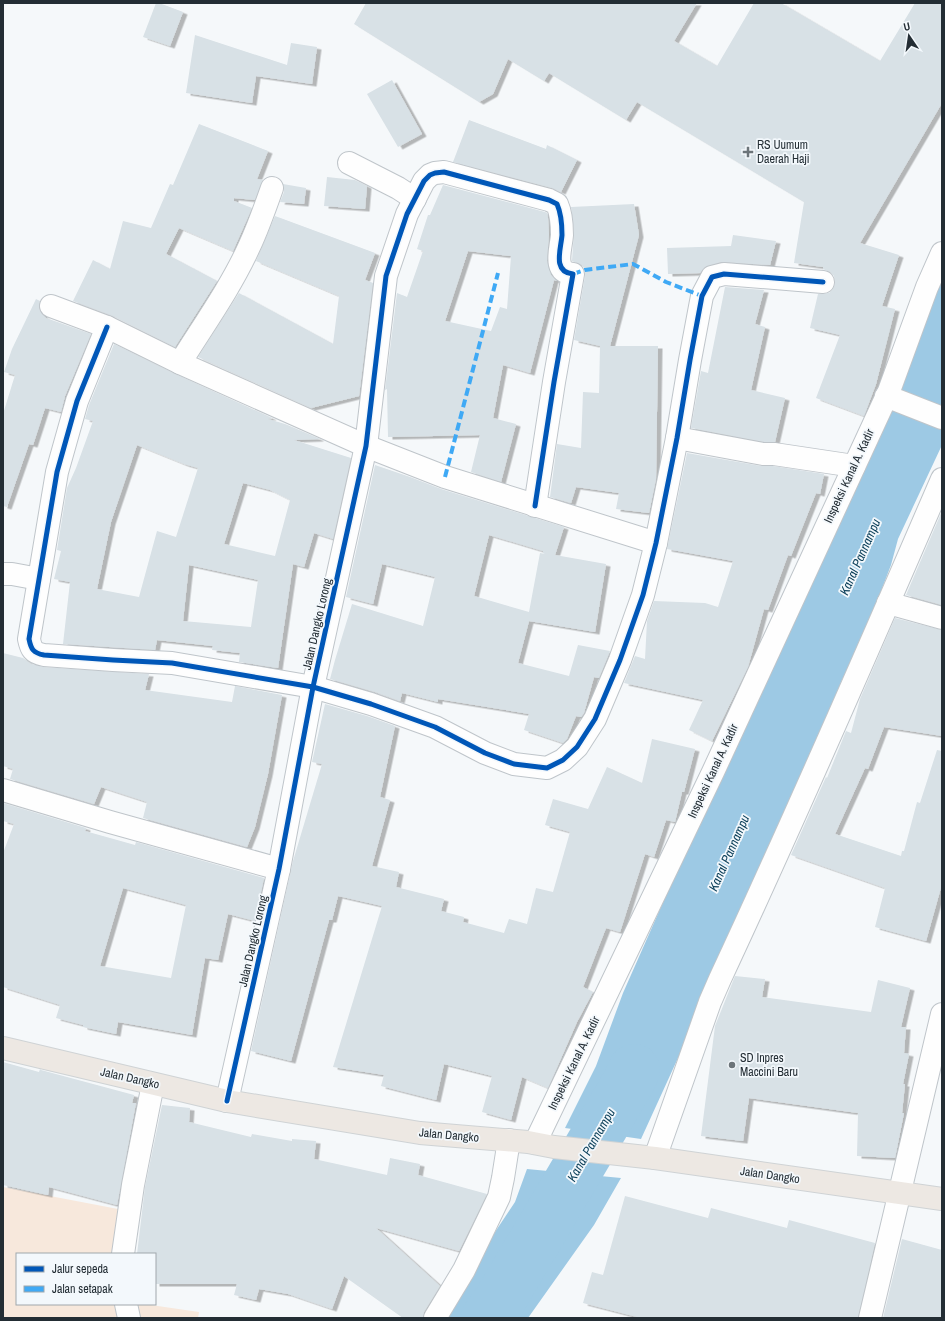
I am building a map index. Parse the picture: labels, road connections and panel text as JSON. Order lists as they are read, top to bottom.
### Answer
{
  "streets": {
    "main road": ["Jalan Dangko"],
    "street": ["Inspeksi Kanal A. Kadir", "Jalan Dangko Lorong"]
  },
  "crossings": [
    ["Inspeksi Kanal A. Kadir", "Jalan Dangko"],
    ["Jalan Dangko Lorong", "Jalan Dangko"]
  ],
  "water": ["Kanal Pannampu"],
  "places": {
    "health": ["RS Uumum Daerah Haji"],
    "other": ["SD Inpres Maccini Baru"]
  },
  "legend": ["Jalur sepeda", "Jalan setapak"],
  "north": "top"
}
